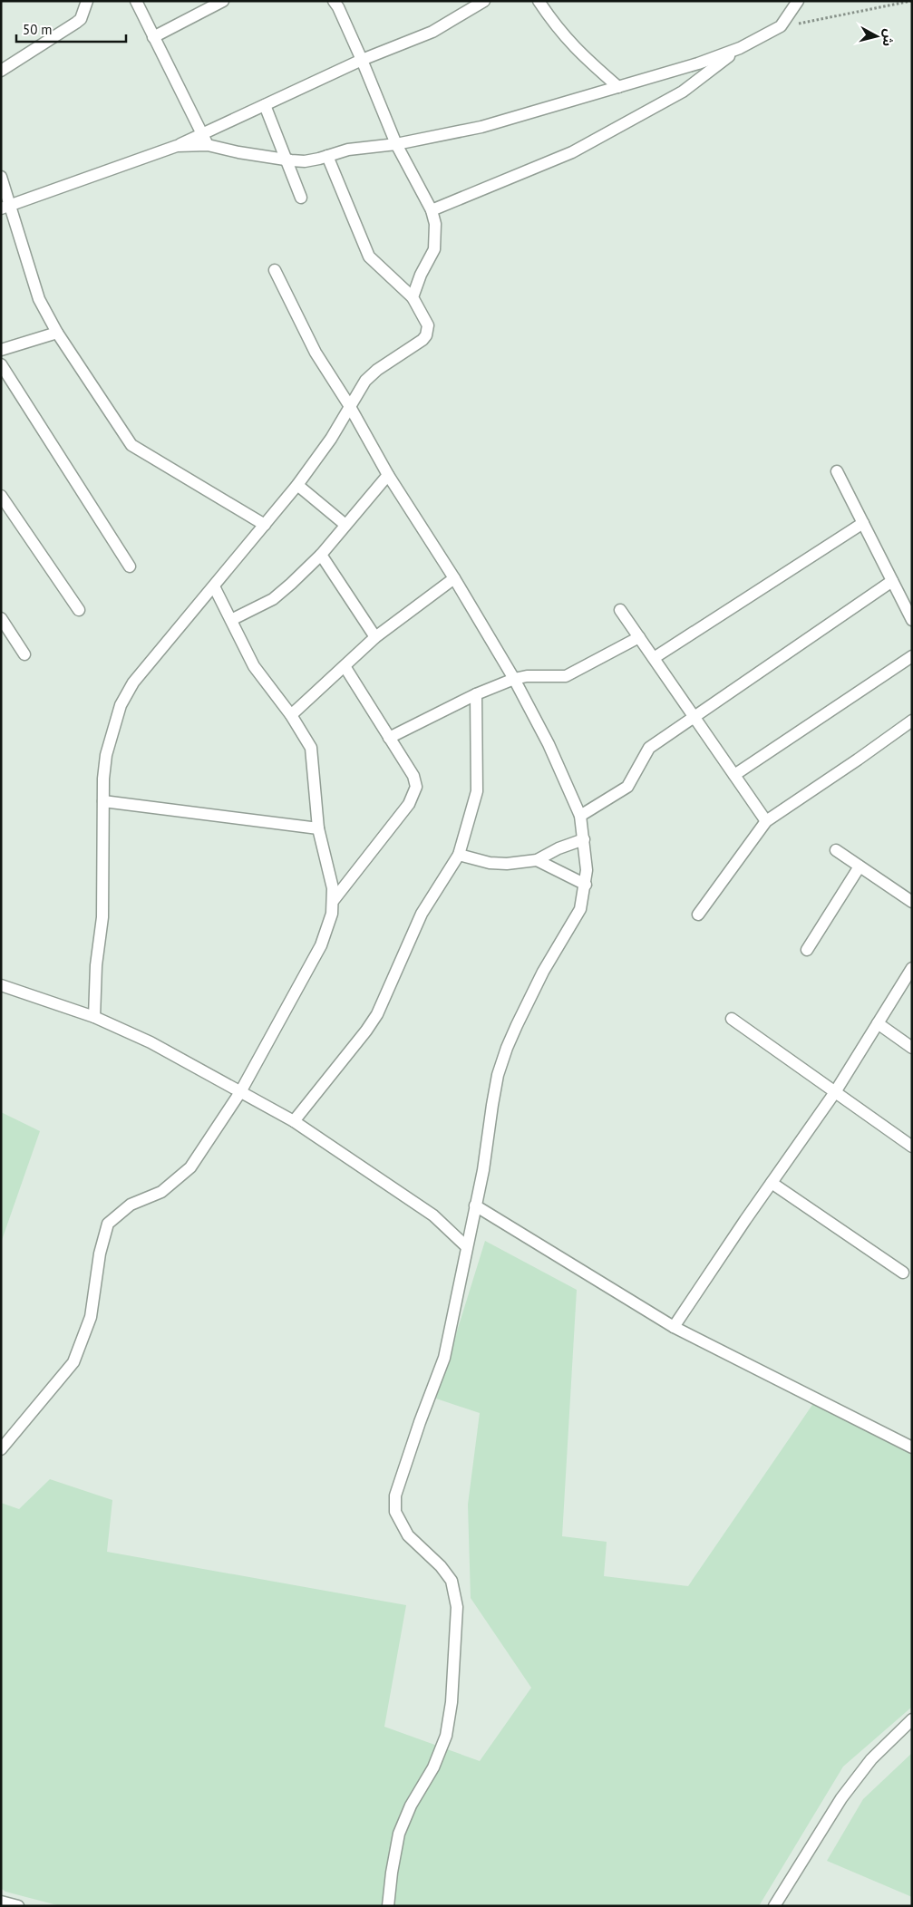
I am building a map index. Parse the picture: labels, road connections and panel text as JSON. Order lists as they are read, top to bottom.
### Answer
{
  "scale_bar": "50 m",
  "north": "right"
}
